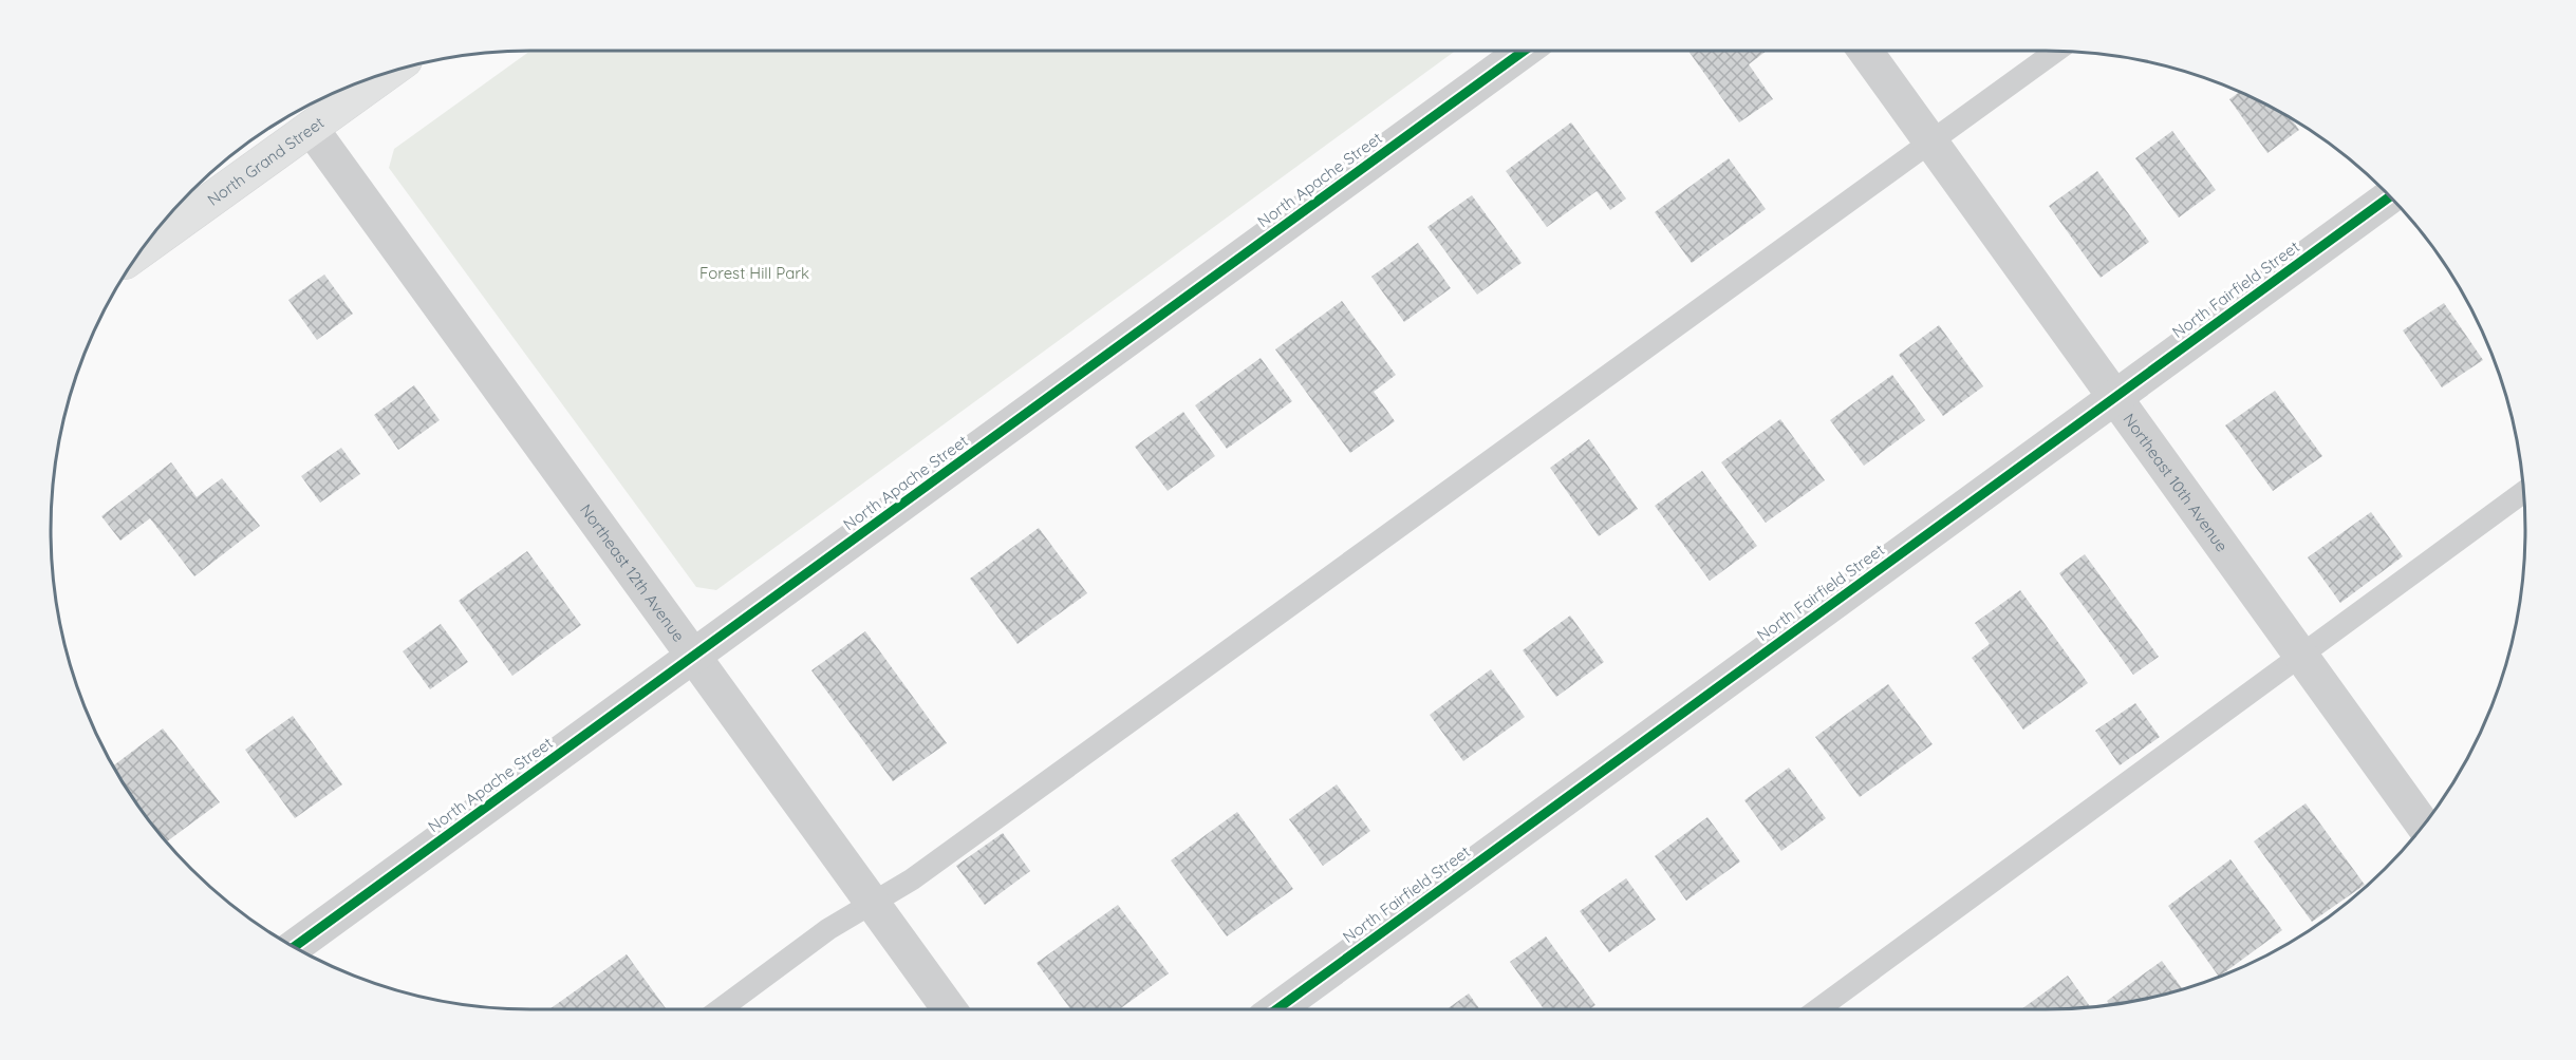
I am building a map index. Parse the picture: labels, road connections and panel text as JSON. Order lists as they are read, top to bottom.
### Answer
{
  "streets": {
    "main road": ["North Grand Street"],
    "street": [
      "North Apache Street",
      "North Fairfield Street",
      "Northeast 10th Avenue",
      "Northeast 12th Avenue"
    ]
  },
  "crossings": [
    ["North Grand Street", "Northeast 12th Avenue"],
    ["North Apache Street", "Northeast 12th Avenue"],
    ["North Fairfield Street", "Northeast 10th Avenue"]
  ],
  "parks": ["Forest Hill Park"]
}
